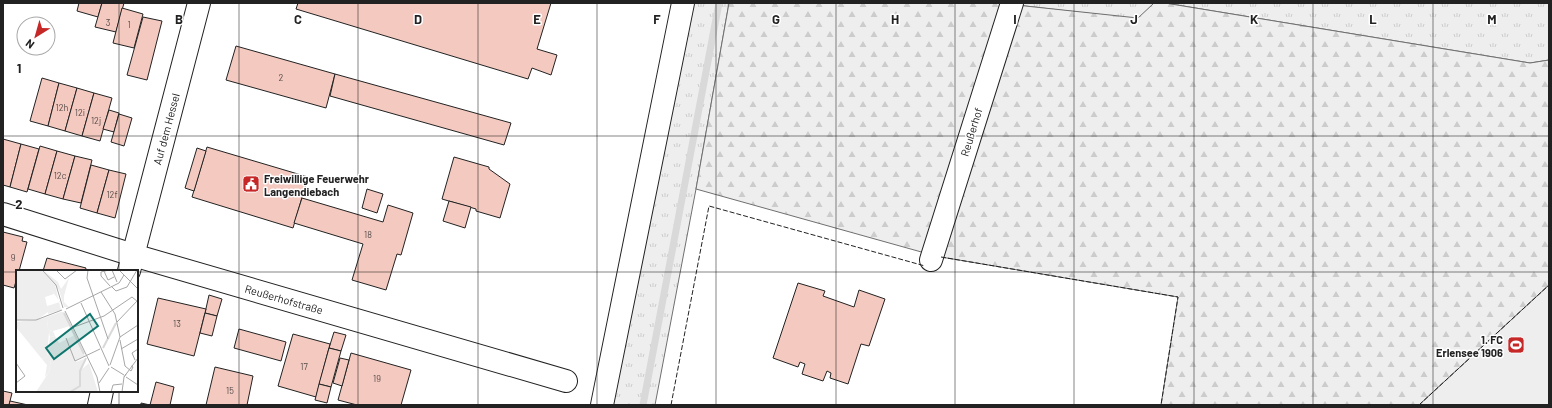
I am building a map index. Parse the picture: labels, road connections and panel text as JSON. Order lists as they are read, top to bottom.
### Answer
{
  "streets": {
    "street": ["Auf dem Hessel", "Reußerhof", "Reußerhofstraße"]
  },
  "crossings": [
    ["Auf dem Hessel", "Reußerhofstraße"]
  ],
  "places": {
    "public building": ["Freiwillige Feuerwehr Langendiebach"],
    "sports": ["1. FC Erlensee 1906"]
  },
  "house_numbers": [
    "3",
    "1",
    "2",
    "12h",
    "12i",
    "12j",
    "12c",
    "12f",
    "18",
    "9",
    "13",
    "17",
    "19",
    "15"
  ],
  "north": "bottom left",
  "grid": {
    "columns": [
      "B",
      "C",
      "D",
      "E",
      "F",
      "G",
      "H",
      "I",
      "J",
      "K",
      "L",
      "M"
    ],
    "rows": ["1", "2"]
  }
}
